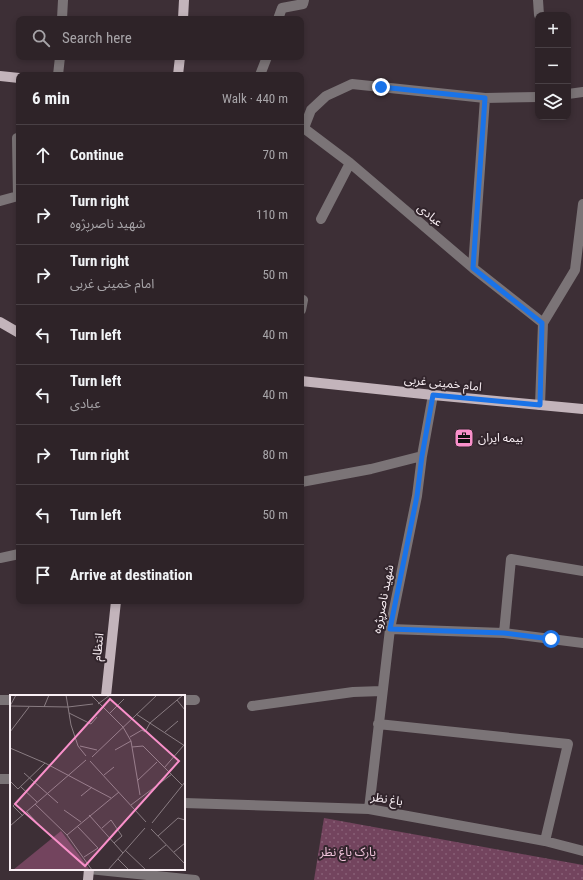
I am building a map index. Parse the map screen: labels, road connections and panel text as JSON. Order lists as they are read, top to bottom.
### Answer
{
  "streets": {
    "main road": ["امام خمینی غربی", "انتظام"],
    "street": ["عبادی", "شهید ناصرپژوه", "باغ نظر"]
  },
  "crossings": [
    ["امام خمینی غربی", "شهید ناصرپژوه"],
    ["شهید ناصرپژوه", "باغ نظر"]
  ],
  "parks": ["پارک باغ نظر"],
  "places": {
    "office": ["بیمه ایران"]
  },
  "page": {
    "map_buttons": ["+", "−"],
    "search": "Search here",
    "heading": ["6 min", "Walk · 440 m"],
    "list": [
      ["Continue", "70 m"],
      ["Turn right", "شهید ناصرپژوه", "110 m"],
      ["Turn right", "امام خمینی غربی", "50 m"],
      ["Turn left", "40 m"],
      ["Turn left", "عبادی", "40 m"],
      ["Turn right", "80 m"],
      ["Turn left", "50 m"],
      "Arrive at destination"
    ]
  }
}
